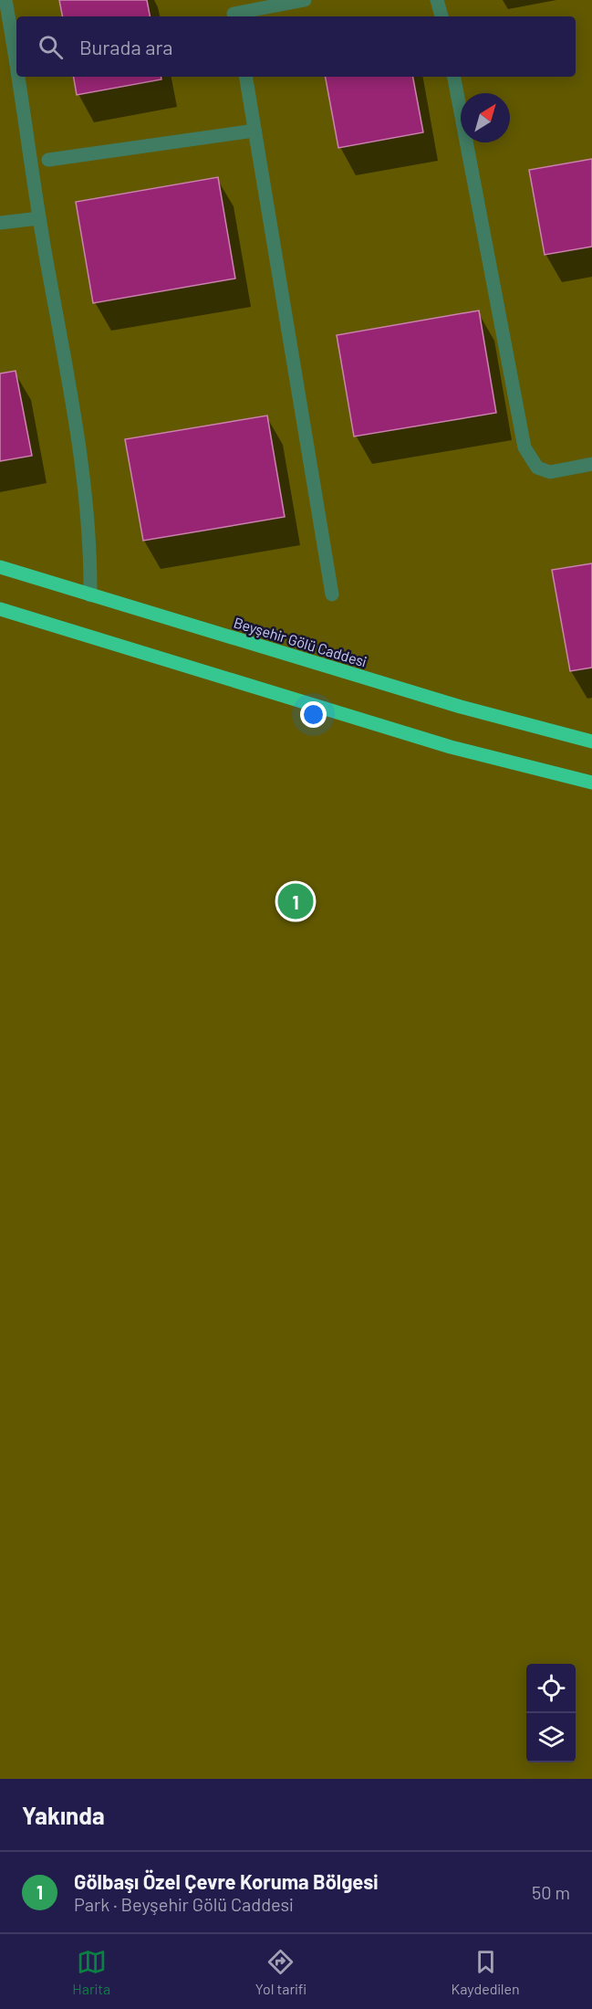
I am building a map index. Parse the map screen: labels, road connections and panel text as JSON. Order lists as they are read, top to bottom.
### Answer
{
  "streets": {
    "main road": ["Beyşehir Gölü Caddesi"]
  },
  "north": "top right",
  "page": {
    "search": "Burada ara",
    "pins": "1",
    "heading": "Yakında",
    "list": [
      {
        "mark": "1",
        "name": "Gölbaşı Özel Çevre Koruma Bölgesi",
        "note": "Park · Beyşehir Gölü Caddesi",
        "value": "50 m"
      }
    ],
    "nav": ["Harita", "Yol tarifi", "Kaydedilen"]
  }
}
